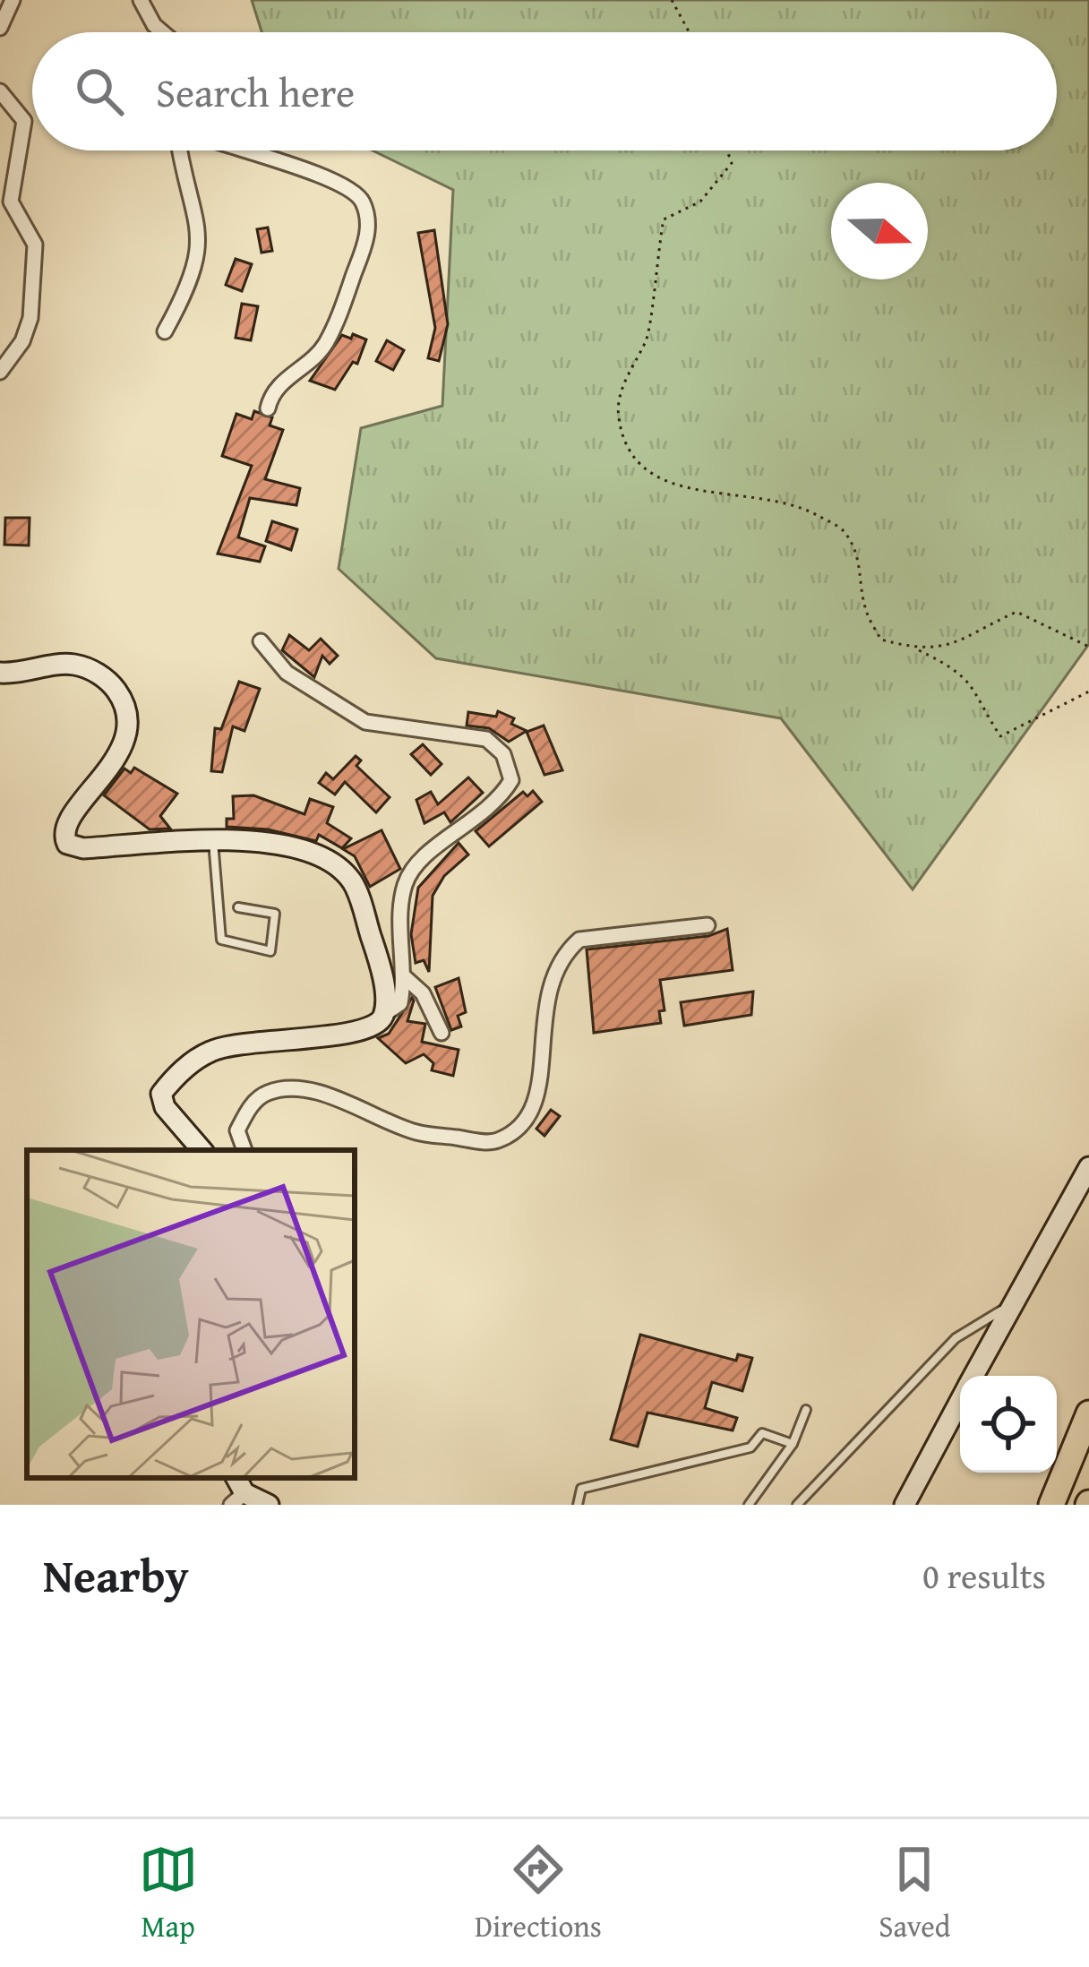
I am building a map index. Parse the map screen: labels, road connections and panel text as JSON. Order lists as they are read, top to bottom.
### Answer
{
  "north": "right",
  "page": {
    "search": "Search here",
    "heading": ["Nearby", "0 results"],
    "nav": ["Map", "Directions", "Saved"]
  }
}
